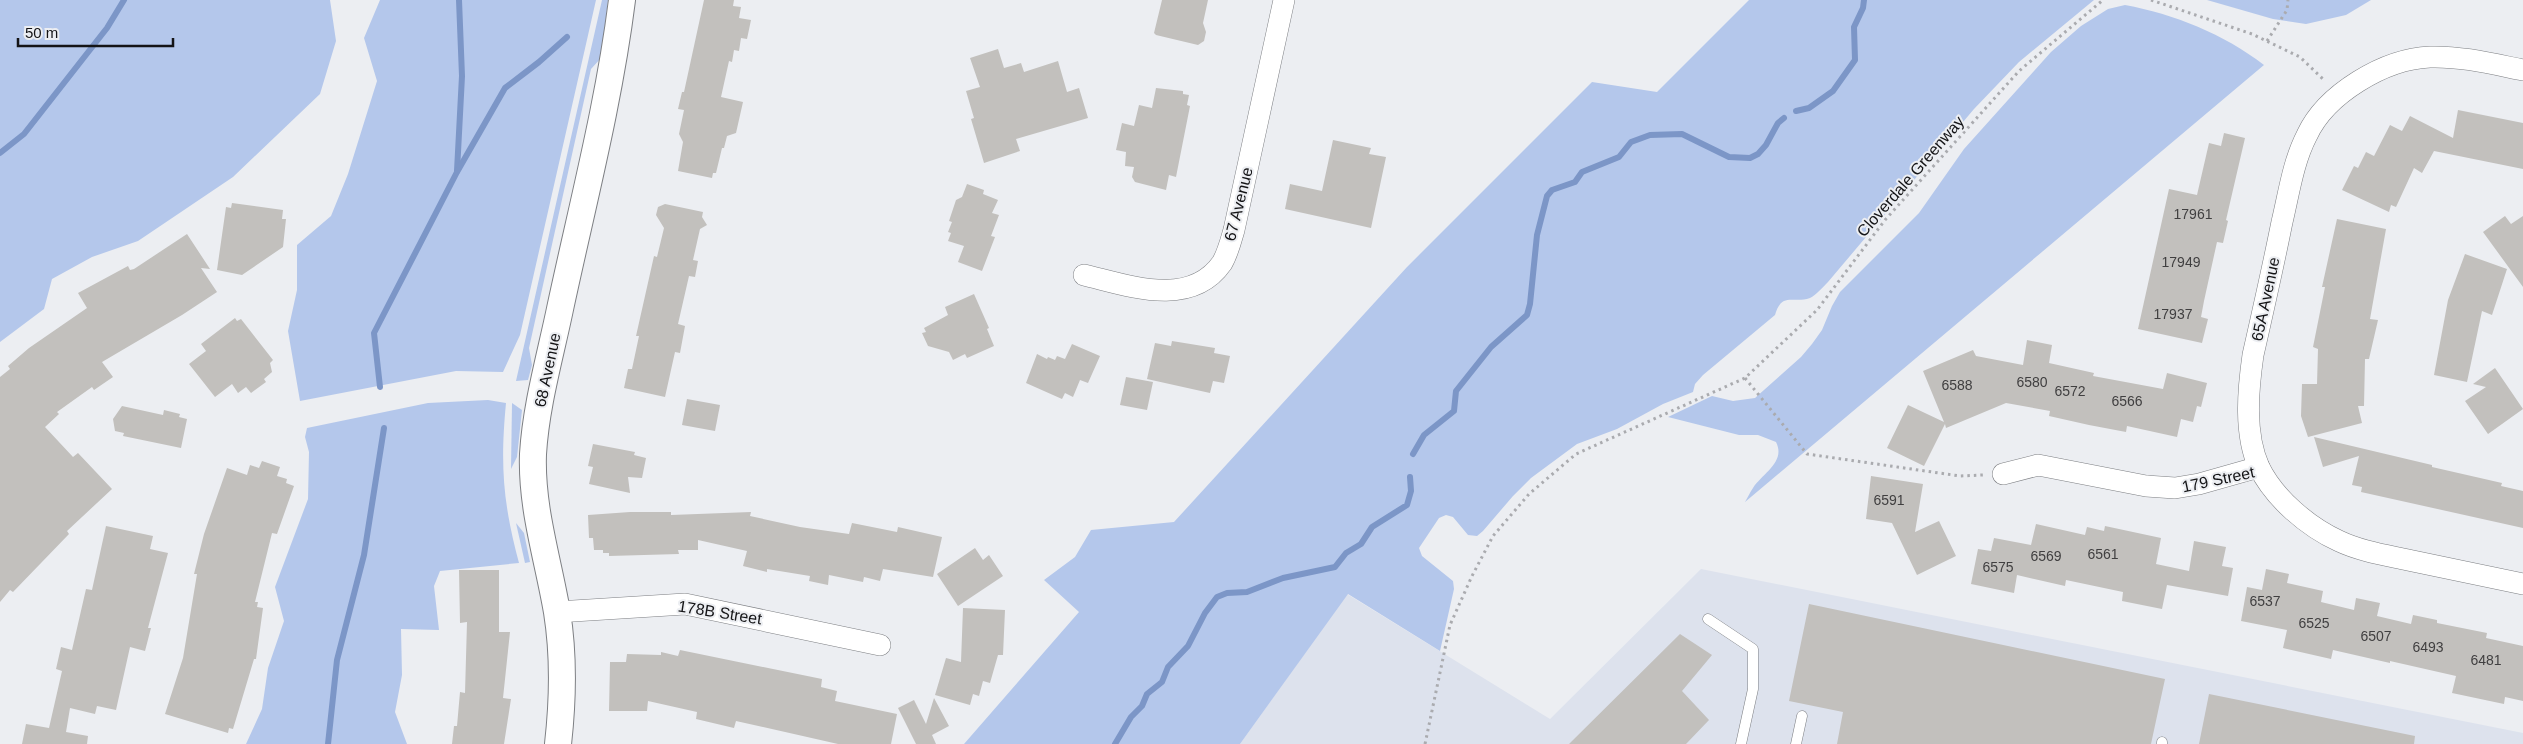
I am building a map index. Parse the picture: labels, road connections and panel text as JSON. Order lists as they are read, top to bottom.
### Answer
{
  "streets": {
    "street": [
      "67 Avenue",
      "65A Avenue",
      "68 Avenue",
      "179 Street",
      "178B Street"
    ],
    "path": ["Cloverdale Greenway"]
  },
  "crossings": [
    ["65A Avenue", "179 Street"],
    ["68 Avenue", "178B Street"]
  ],
  "house_numbers": [
    "17961",
    "17949",
    "17937",
    "6580",
    "6588",
    "6572",
    "6566",
    "6591",
    "6561",
    "6569",
    "6575",
    "6537",
    "6525",
    "6507",
    "6493",
    "6481"
  ],
  "scale_bar": "50 m"
}
